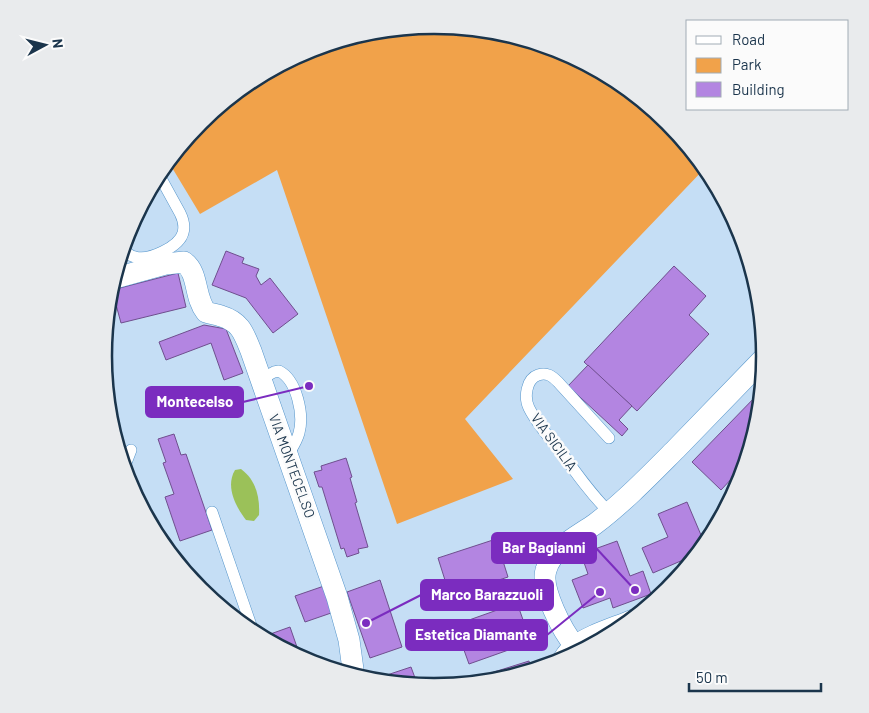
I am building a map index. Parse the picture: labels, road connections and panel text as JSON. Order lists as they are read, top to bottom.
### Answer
{
  "streets": {
    "street": ["VIA MONTECELSO"],
    "lane": ["VIA SICILIA"]
  },
  "places": [
    "Montecelso",
    "Bar Bagianni",
    "Estetica Diamante",
    "Marco Barazzuoli"
  ],
  "legend": ["Road", "Park", "Building"],
  "scale_bar": "50 m",
  "north": "right"
}
